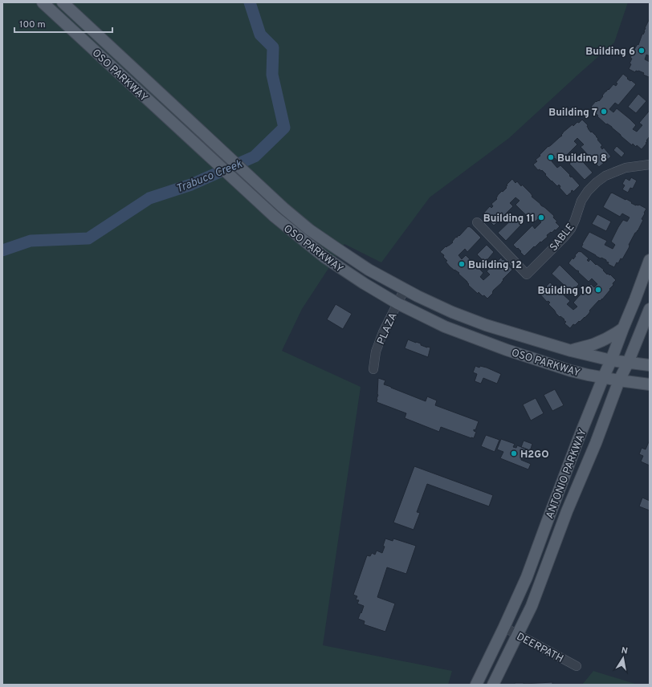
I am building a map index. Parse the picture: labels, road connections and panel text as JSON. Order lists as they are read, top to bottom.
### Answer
{
  "streets": {
    "main road": ["OSO PARKWAY", "ANTONIO PARKWAY"],
    "street": ["SABLE", "PLAZA", "DEERPATH"]
  },
  "crossings": [
    ["OSO PARKWAY", "PLAZA"],
    ["OSO PARKWAY", "ANTONIO PARKWAY"],
    ["ANTONIO PARKWAY", "DEERPATH"]
  ],
  "water": ["Trabuco Creek"],
  "places": [
    "Building 6",
    "Building 7",
    "Building 8",
    "Building 11",
    "Building 12",
    "Building 10",
    "H2GO"
  ],
  "scale_bar": "100 m",
  "north": "top"
}
